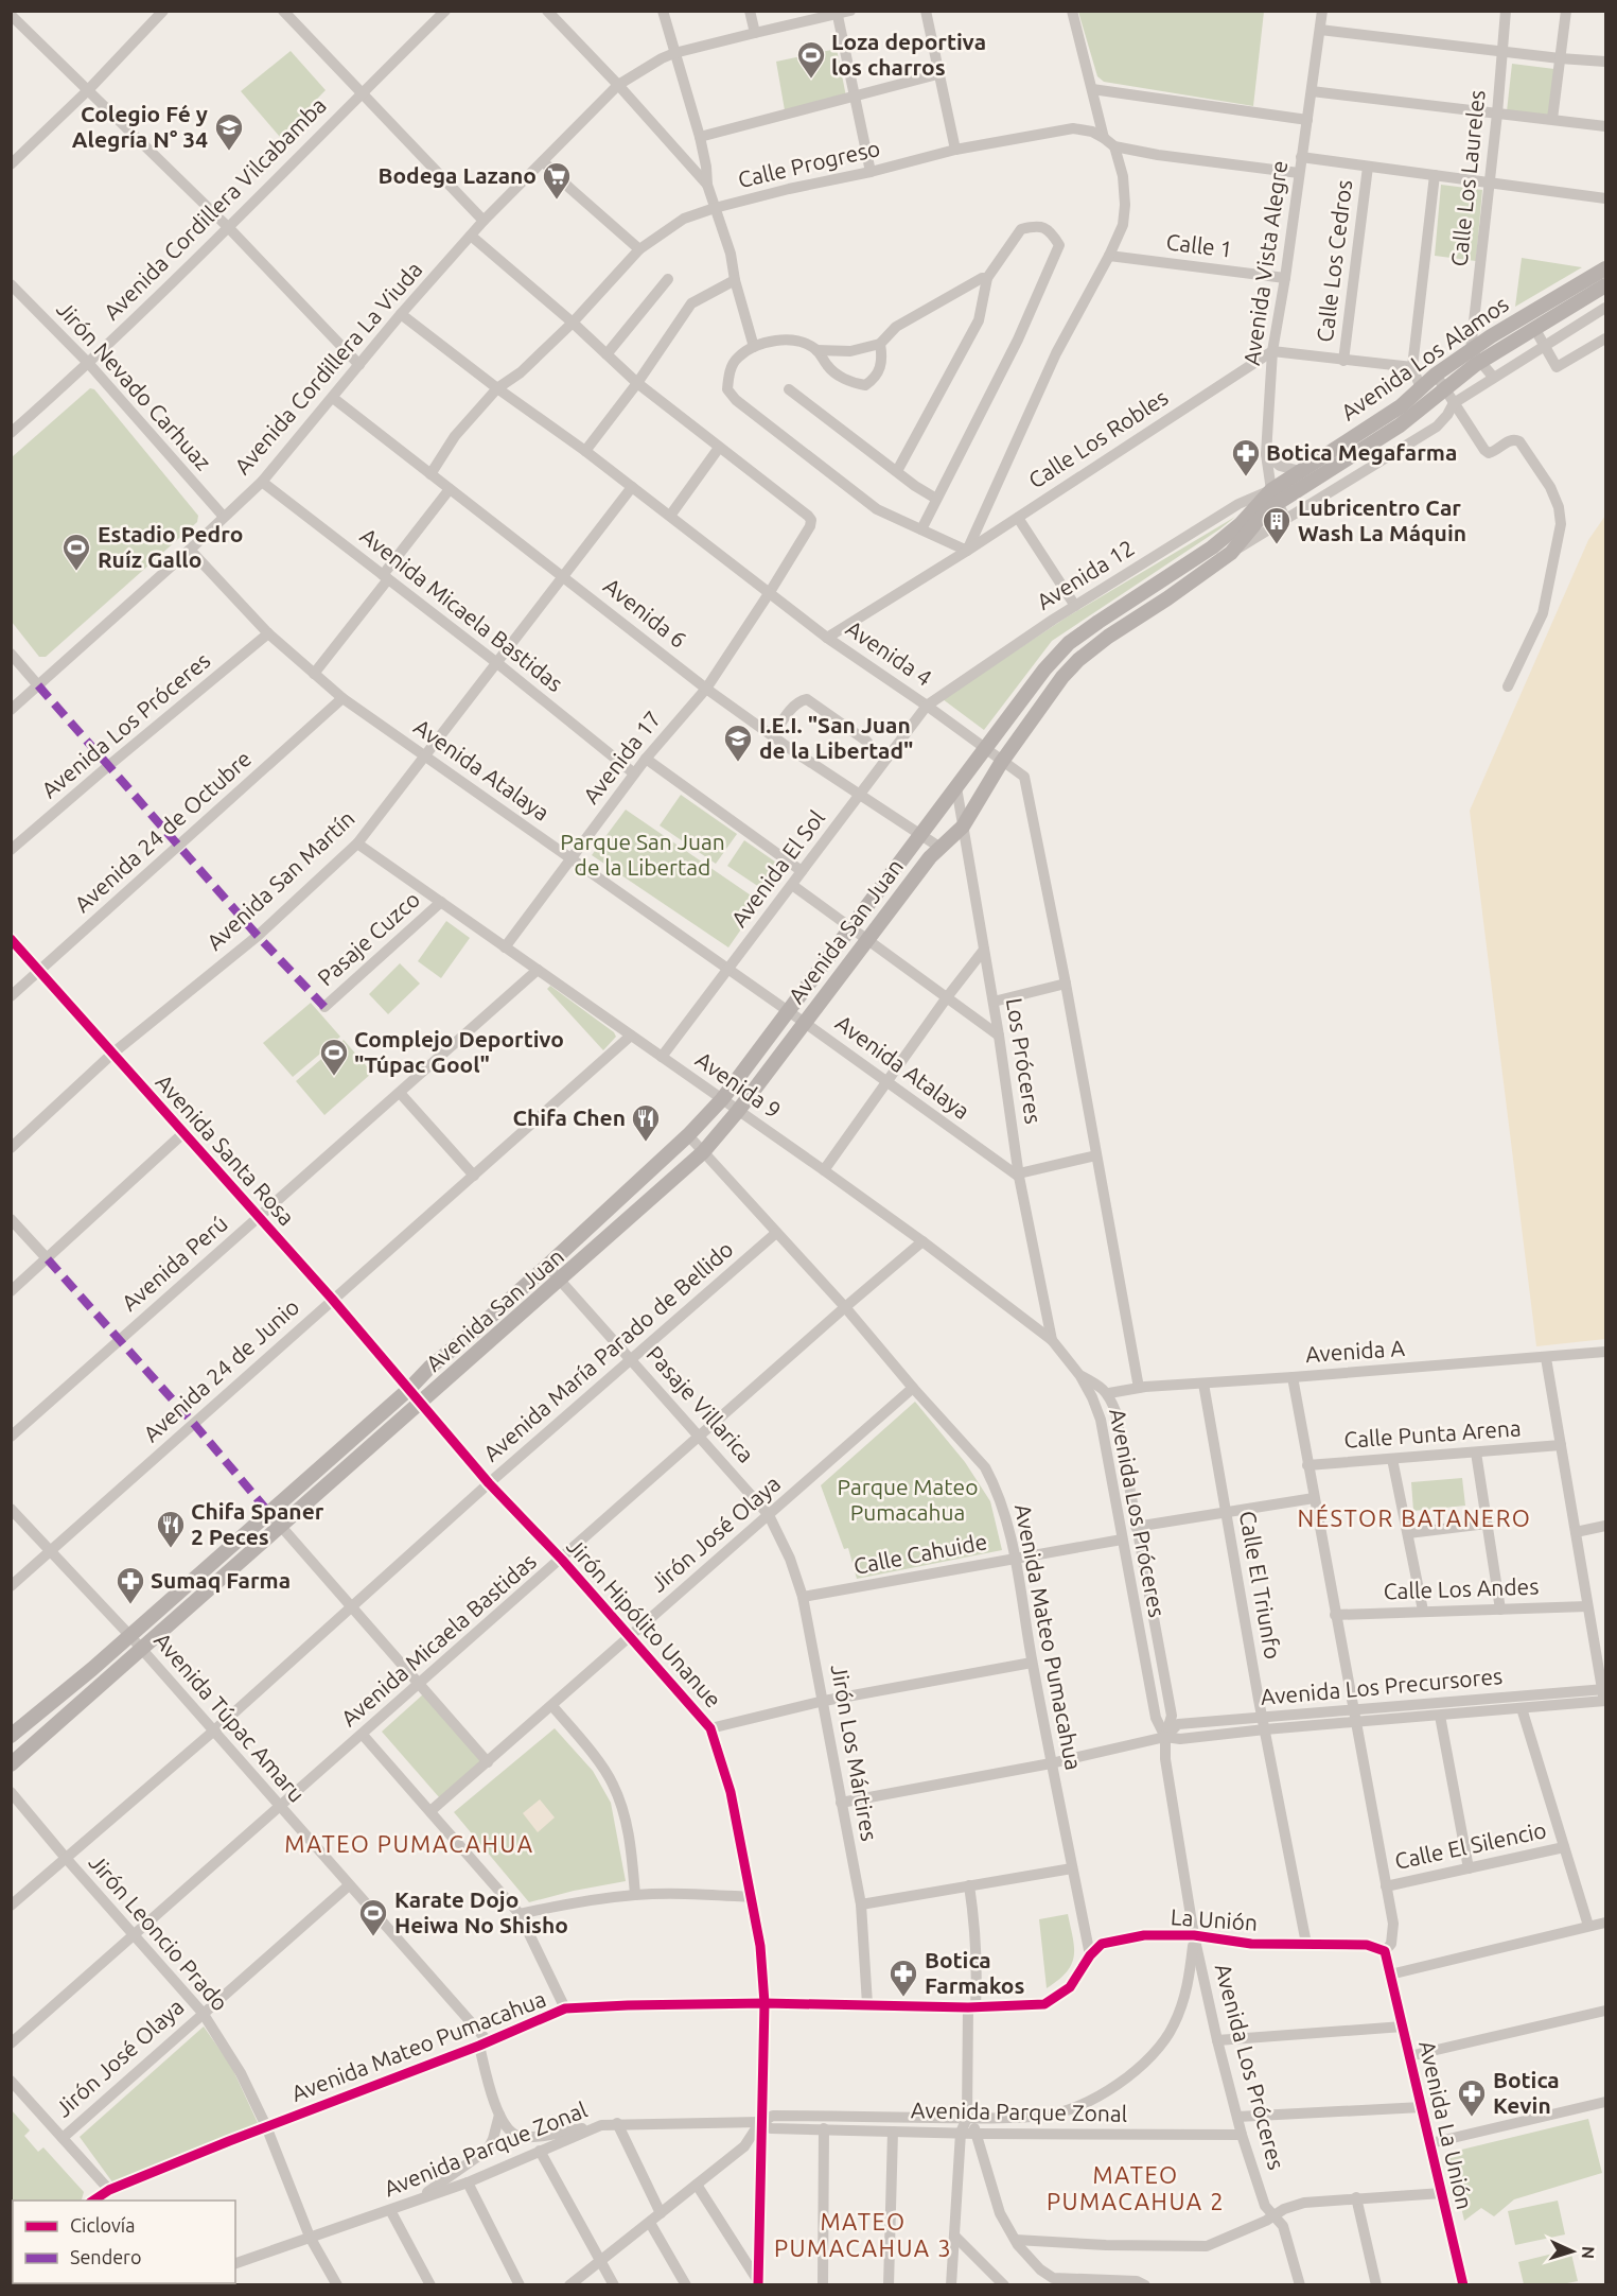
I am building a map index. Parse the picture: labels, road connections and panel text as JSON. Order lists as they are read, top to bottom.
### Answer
{
  "streets": {
    "main road": ["Avenida Los Alamos", "Avenida San Juan"],
    "street": [
      "Calle Progreso",
      "Calle Los Laureles",
      "Avenida Cordillera Vilcabamba",
      "Calle 1",
      "Calle Los Cedros",
      "Avenida Vista Alegre",
      "Avenida Cordillera La Viuda",
      "Jirón Nevado Carhuaz",
      "Calle Los Robles",
      "Avenida 12",
      "Avenida Micaela Bastidas",
      "Avenida 6",
      "Avenida 4",
      "Avenida Los Próceres",
      "Avenida 17",
      "Avenida Atalaya",
      "Avenida 24 de Octubre",
      "Avenida El Sol",
      "Avenida San Martín",
      "Pasaje Cuzco",
      "Los Próceres",
      "Avenida 9",
      "Avenida Santa Rosa",
      "Avenida Perú",
      "Avenida María Parado de Bellido",
      "Avenida A",
      "Avenida 24 de Junio",
      "Pasaje Villarica",
      "Calle Punta Arena",
      "Jirón José Olaya",
      "Calle Cahuide",
      "Calle El Triunfo",
      "Calle Los Andes",
      "Jirón Hipólito Unanue",
      "Avenida Mateo Pumacahua",
      "Avenida Los Precursores",
      "Avenida Túpac Amaru",
      "Jirón Los Mártires",
      "Calle El Silencio",
      "La Unión",
      "Jirón Leoncio Prado",
      "Avenida Parque Zonal",
      "Avenida La Unión"
    ]
  },
  "crossings": [
    ["Calle Progreso", "Avenida Vista Alegre"],
    ["Calle Progreso", "Avenida 6"],
    ["Calle Progreso", "Avenida 4"],
    ["Calle Los Laureles", "Avenida Los Alamos"],
    ["Avenida Cordillera Vilcabamba", "Jirón Nevado Carhuaz"],
    ["Calle 1", "Avenida Vista Alegre"],
    ["Avenida Vista Alegre", "Avenida Los Alamos"],
    ["Avenida Vista Alegre", "Calle Los Robles"],
    ["Avenida Vista Alegre", "Avenida 12"],
    ["Avenida Vista Alegre", "Avenida San Juan"],
    ["Avenida Los Alamos", "Avenida 12"],
    ["Avenida Los Alamos", "Avenida San Juan"],
    ["Avenida Cordillera La Viuda", "Jirón Nevado Carhuaz"],
    ["Avenida Cordillera La Viuda", "Avenida Micaela Bastidas"],
    ["Avenida Cordillera La Viuda", "Avenida 6"],
    ["Avenida Cordillera La Viuda", "Avenida 4"],
    ["Avenida Cordillera La Viuda", "Avenida Atalaya"],
    ["Calle Los Robles", "Avenida 4"],
    ["Avenida 12", "Avenida 4"],
    ["Avenida 12", "Avenida El Sol"],
    ["Avenida 12", "Avenida San Juan"],
    ["Avenida Micaela Bastidas", "Avenida 17"],
    ["Avenida Micaela Bastidas", "Avenida San Martín"],
    ["Avenida Micaela Bastidas", "Avenida 9"],
    ["Avenida Micaela Bastidas", "Pasaje Villarica"],
    ["Avenida Micaela Bastidas", "Jirón Hipólito Unanue"],
    ["Avenida Micaela Bastidas", "Avenida Mateo Pumacahua"],
    ["Avenida Micaela Bastidas", "Avenida Túpac Amaru"],
    ["Avenida Micaela Bastidas", "Jirón Leoncio Prado"],
    ["Avenida 6", "Avenida 17"],
    ["Avenida 6", "Avenida El Sol"],
    ["Avenida 6", "Avenida San Martín"],
    ["Avenida 6", "Avenida San Juan"],
    ["Avenida 4", "Avenida 17"],
    ["Avenida 4", "Avenida El Sol"],
    ["Avenida 4", "Avenida San Martín"],
    ["Avenida 4", "Avenida San Juan"],
    ["Avenida 4", "Avenida A"],
    ["Avenida Los Próceres", "Avenida Atalaya"],
    ["Avenida Los Próceres", "Avenida 9"],
    ["Avenida Los Próceres", "Avenida A"],
    ["Avenida Los Próceres", "Calle Cahuide"],
    ["Avenida Los Próceres", "Avenida Los Precursores"],
    ["Avenida Los Próceres", "La Unión"],
    ["Avenida Los Próceres", "Avenida Parque Zonal"],
    ["Avenida 17", "Avenida Atalaya"],
    ["Avenida 17", "Avenida 9"],
    ["Avenida Atalaya", "Avenida 24 de Octubre"],
    ["Avenida Atalaya", "Avenida El Sol"],
    ["Avenida Atalaya", "Avenida San Martín"],
    ["Avenida Atalaya", "Avenida San Juan"],
    ["Avenida Atalaya", "Los Próceres"],
    ["Avenida 24 de Octubre", "Avenida Santa Rosa"],
    ["Avenida El Sol", "Avenida 9"],
    ["Avenida San Martín", "Avenida 9"],
    ["Avenida San Martín", "Avenida Santa Rosa"],
    ["Avenida San Juan", "Los Próceres"],
    ["Avenida San Juan", "Avenida 9"],
    ["Avenida San Juan", "Avenida Santa Rosa"],
    ["Avenida San Juan", "Pasaje Villarica"],
    ["Avenida San Juan", "Jirón Hipólito Unanue"],
    ["Avenida San Juan", "Avenida Mateo Pumacahua"],
    ["Avenida San Juan", "Avenida Túpac Amaru"],
    ["Pasaje Cuzco", "Avenida 9"],
    ["Los Próceres", "Avenida 9"],
    ["Avenida 9", "Avenida Perú"],
    ["Avenida 9", "Avenida 24 de Junio"],
    ["Avenida Santa Rosa", "Avenida Perú"],
    ["Avenida Santa Rosa", "Avenida 24 de Junio"],
    ["Avenida Santa Rosa", "Jirón Hipólito Unanue"],
    ["Avenida María Parado de Bellido", "Pasaje Villarica"],
    ["Avenida María Parado de Bellido", "Jirón Hipólito Unanue"],
    ["Avenida María Parado de Bellido", "Avenida Mateo Pumacahua"],
    ["Avenida María Parado de Bellido", "Avenida Túpac Amaru"],
    ["Avenida María Parado de Bellido", "Jirón Leoncio Prado"],
    ["Avenida A", "Calle El Triunfo"],
    ["Avenida 24 de Junio", "Avenida Túpac Amaru"],
    ["Pasaje Villarica", "Jirón José Olaya"],
    ["Pasaje Villarica", "Jirón Los Mártires"],
    ["Jirón José Olaya", "Jirón Hipólito Unanue"],
    ["Jirón José Olaya", "Avenida Mateo Pumacahua"],
    ["Jirón José Olaya", "Avenida Túpac Amaru"],
    ["Jirón José Olaya", "Jirón Los Mártires"],
    ["Jirón José Olaya", "Jirón Leoncio Prado"],
    ["Calle Cahuide", "Avenida Mateo Pumacahua"],
    ["Calle Cahuide", "Jirón Los Mártires"],
    ["Calle El Triunfo", "Avenida Los Precursores"],
    ["Calle El Triunfo", "La Unión"],
    ["Jirón Hipólito Unanue", "Avenida Mateo Pumacahua"],
    ["Jirón Hipólito Unanue", "Avenida Parque Zonal"],
    ["Avenida Mateo Pumacahua", "Avenida Los Precursores"],
    ["Avenida Mateo Pumacahua", "Avenida Túpac Amaru"],
    ["Avenida Mateo Pumacahua", "Jirón Los Mártires"],
    ["Avenida Mateo Pumacahua", "La Unión"],
    ["Avenida Mateo Pumacahua", "Jirón Leoncio Prado"],
    ["Avenida Los Precursores", "Jirón Los Mártires"],
    ["La Unión", "Avenida Parque Zonal"],
    ["Jirón Leoncio Prado", "Avenida Parque Zonal"]
  ],
  "districts": [
    "NÉSTOR BATANERO",
    "MATEO PUMACAHUA",
    "MATEO PUMACAHUA 2",
    "MATEO PUMACAHUA 3"
  ],
  "parks": ["Parque San Juan de la Libertad", "Parque Mateo Pumacahua"],
  "places": {
    "sports": [
      "Loza deportiva los charros",
      "Estadio Pedro Ruíz Gallo",
      "Complejo Deportivo \"Túpac Gool\"",
      "Karate Dojo Heiwa No Shisho"
    ],
    "school or university": ["Colegio Fé y Alegría N° 34", "I.E.I. \"San Juan de la Libertad\""],
    "supermarket": ["Bodega Lazano"],
    "pharmacy": [
      "Botica Megafarma",
      "Sumaq Farma",
      "Botica Farmakos",
      "Botica Kevin"
    ],
    "building": ["Lubricentro Car Wash La Máquin"],
    "restaurant": ["Chifa Chen", "Chifa Spaner 2 Peces"]
  },
  "legend": ["Ciclovía", "Sendero"],
  "north": "right"
}
